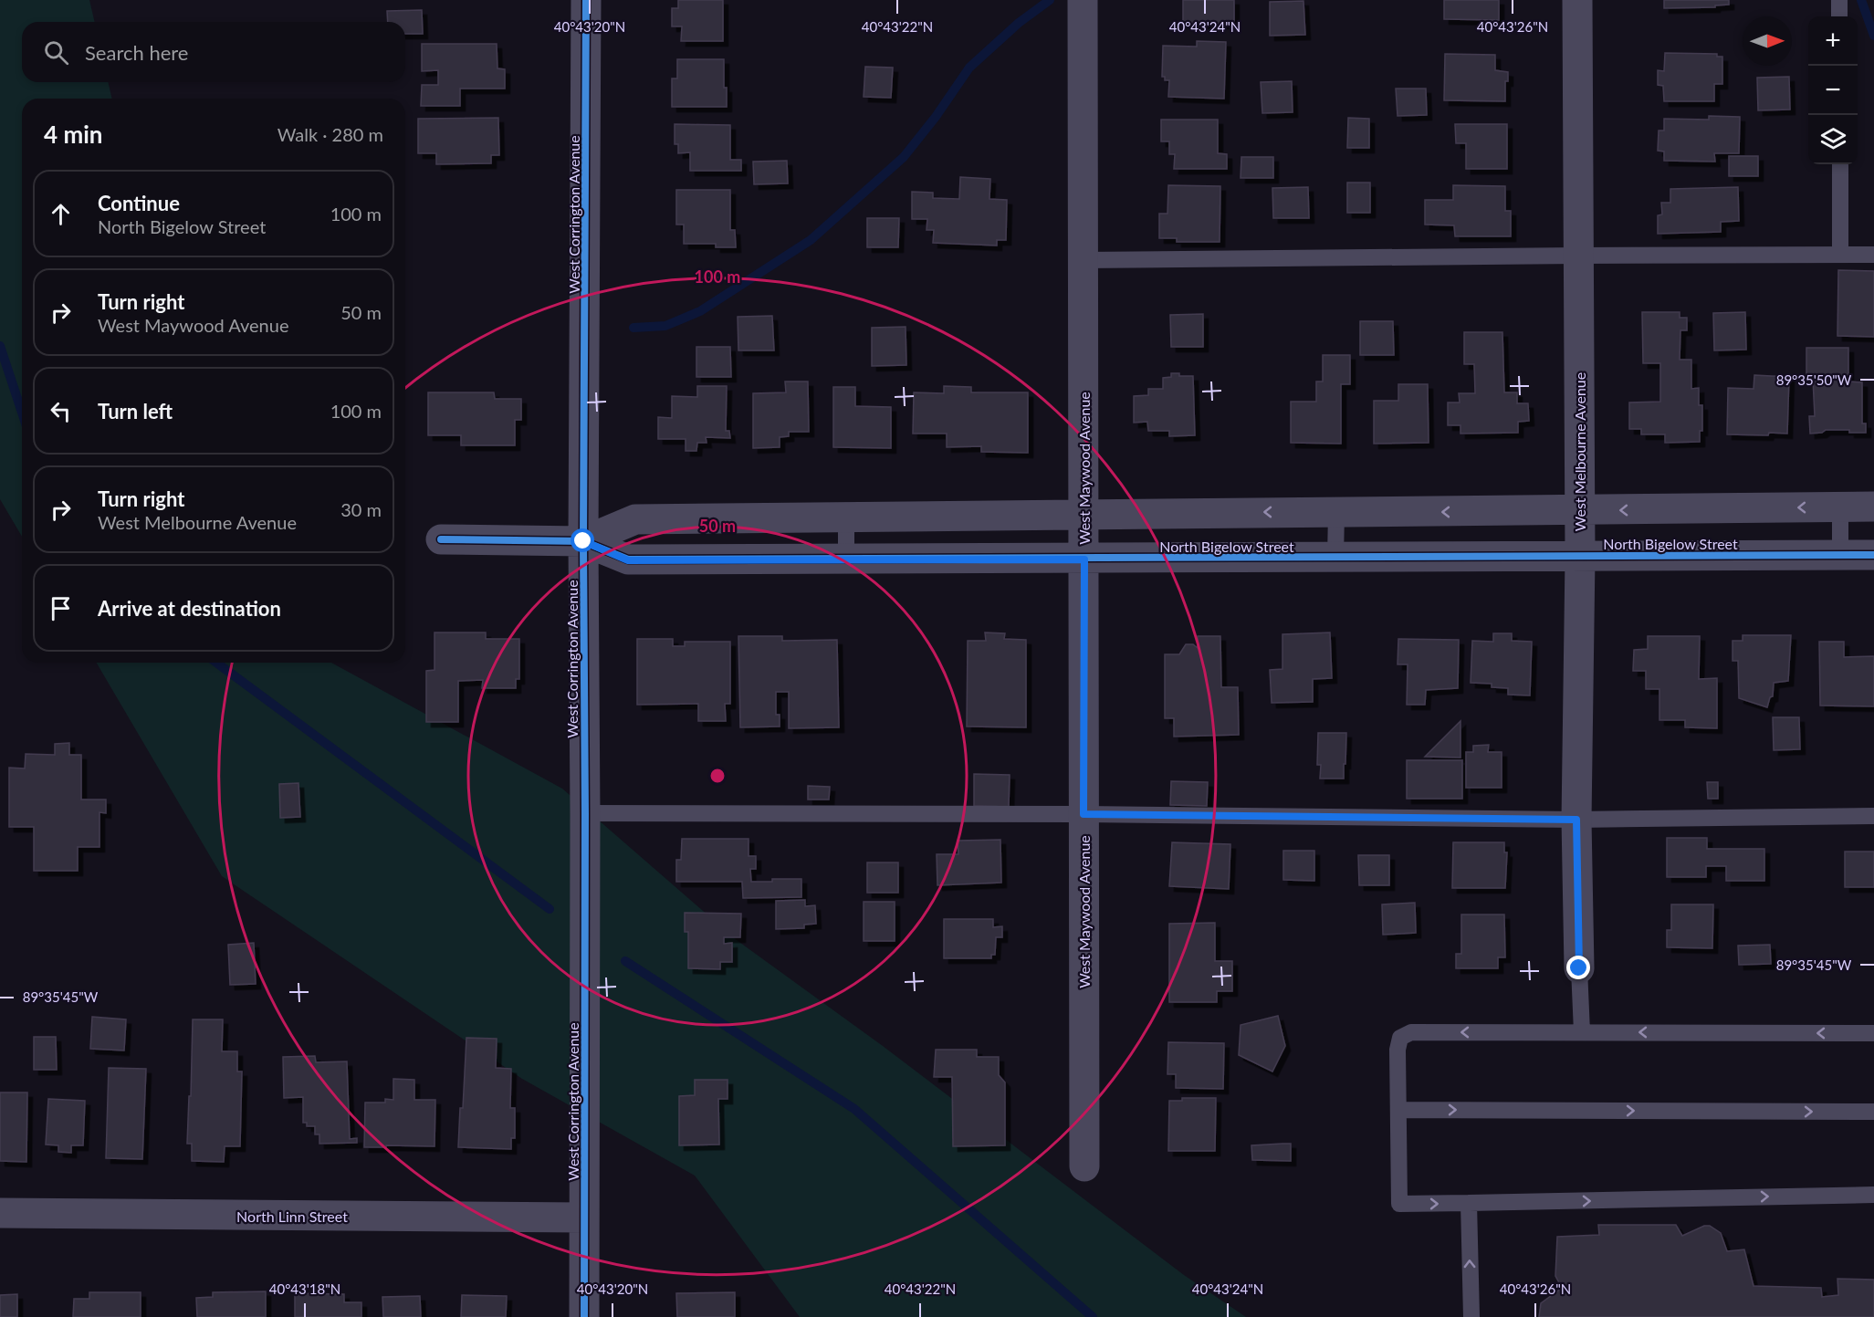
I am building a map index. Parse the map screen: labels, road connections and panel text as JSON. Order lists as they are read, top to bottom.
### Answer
{
  "streets": {
    "street": [
      "West Corrington Avenue",
      "West Melbourne Avenue",
      "West Maywood Avenue",
      "North Bigelow Street",
      "North Linn Street"
    ]
  },
  "crossings": [
    ["West Corrington Avenue", "North Bigelow Street"],
    ["West Corrington Avenue", "North Linn Street"],
    ["West Melbourne Avenue", "North Bigelow Street"],
    ["West Maywood Avenue", "North Bigelow Street"]
  ],
  "north": "right",
  "page": {
    "map_buttons": ["+", "−"],
    "search": "Search here",
    "heading": ["4 min", "Walk · 280 m"],
    "list": [
      ["Continue", "North Bigelow Street", "100 m"],
      ["Turn right", "West Maywood Avenue", "50 m"],
      ["Turn left", "100 m"],
      ["Turn right", "West Melbourne Avenue", "30 m"],
      "Arrive at destination"
    ]
  },
  "coordinates": [
    "40°43'20\"N",
    "40°43'22\"N",
    "40°43'24\"N",
    "40°43'26\"N",
    "89°35'50\"W",
    "89°35'45\"W",
    "40°43'18\"N"
  ],
  "rings": ["100 m", "50 m"]
}
